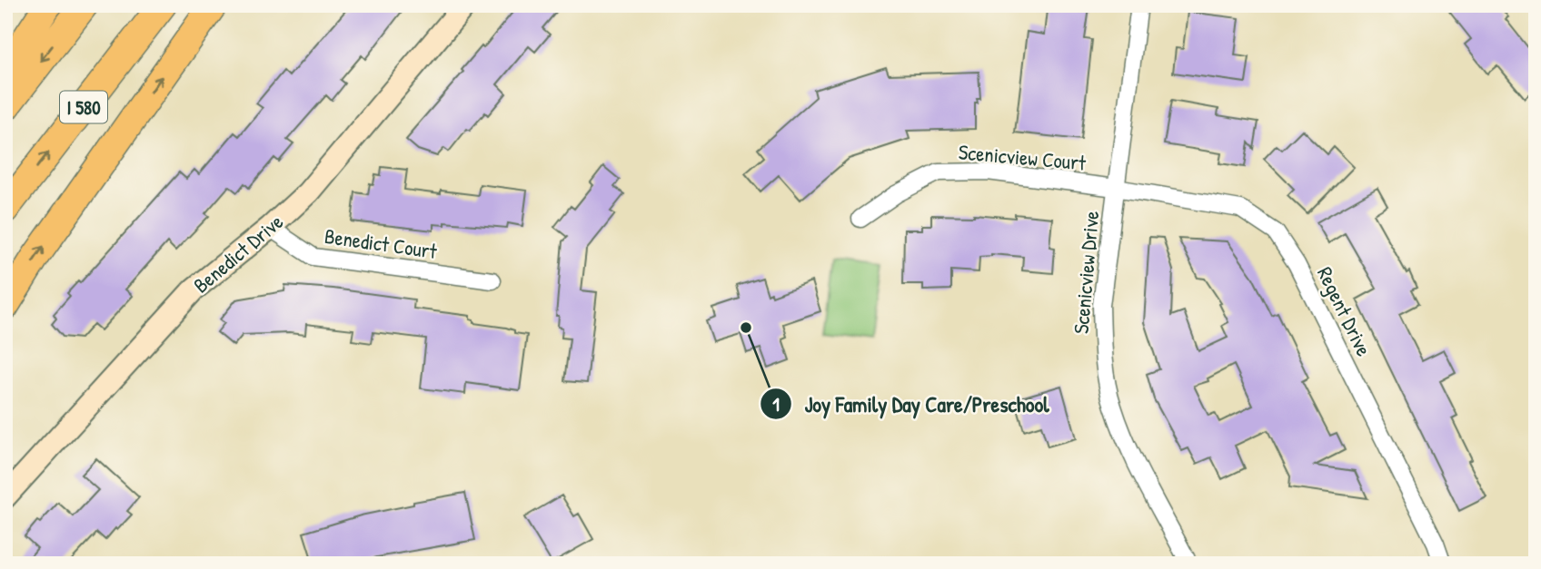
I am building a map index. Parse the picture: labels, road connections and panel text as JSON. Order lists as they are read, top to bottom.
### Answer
{
  "streets": {
    "highway": ["I 580"],
    "street": [
      "Scenicview Court",
      "Benedict Court",
      "Benedict Drive",
      "Scenicview Drive",
      "Regent Drive"
    ]
  },
  "crossings": [
    ["Scenicview Court", "Scenicview Drive"],
    ["Scenicview Court", "Regent Drive"],
    ["Benedict Court", "Benedict Drive"],
    ["Scenicview Drive", "Regent Drive"]
  ],
  "places": ["Joy Family Day Care/Preschool"]
}
